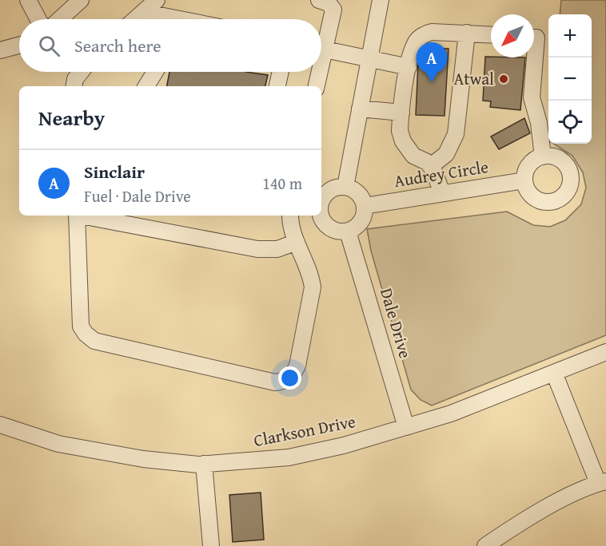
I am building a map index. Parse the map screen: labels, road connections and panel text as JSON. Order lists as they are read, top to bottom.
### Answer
{
  "streets": {
    "street": ["Audrey Circle", "Dale Drive", "Clarkson Drive"]
  },
  "crossings": [
    ["Dale Drive", "Clarkson Drive"]
  ],
  "places": ["Atwal"],
  "north": "bottom left",
  "page": {
    "map_buttons": ["+", "−"],
    "search": "Search here",
    "pins": "A",
    "heading": "Nearby",
    "list": [
      {
        "mark": "A",
        "name": "Sinclair",
        "note": "Fuel · Dale Drive",
        "value": "140 m"
      }
    ]
  }
}
